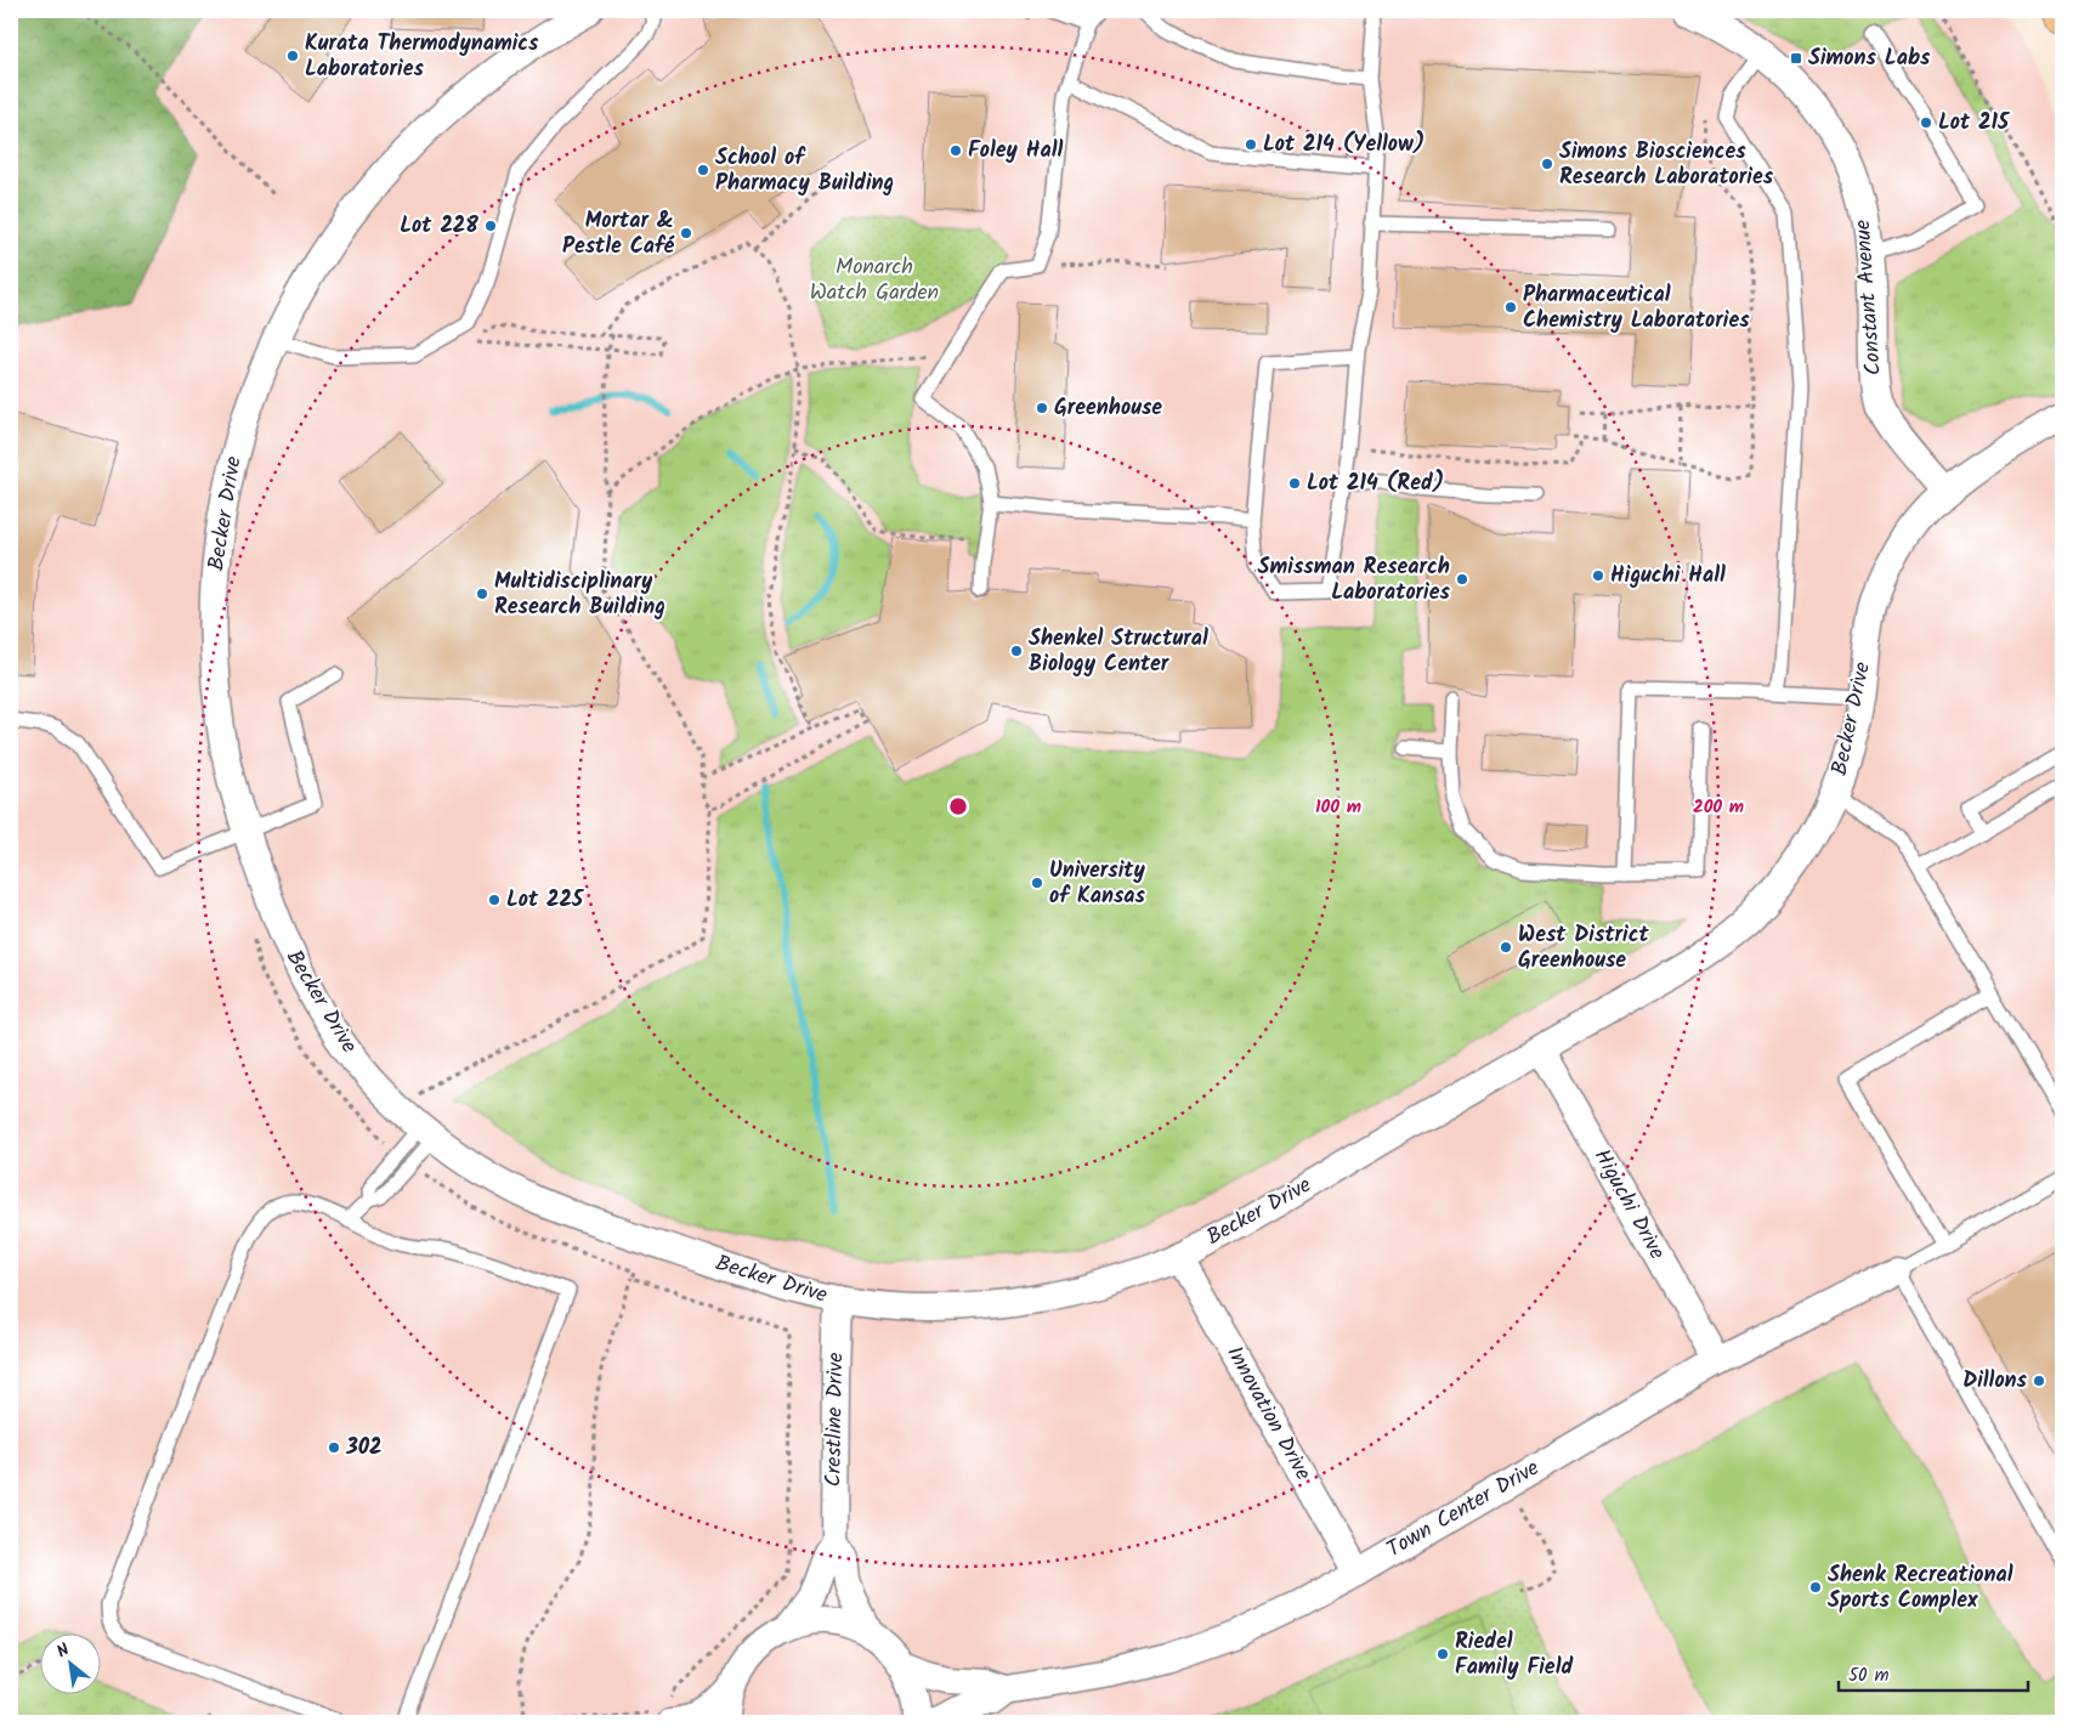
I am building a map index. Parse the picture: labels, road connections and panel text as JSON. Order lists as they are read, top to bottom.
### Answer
{
  "streets": {
    "street": [
      "Constant Avenue",
      "Becker Drive",
      "Higuchi Drive",
      "Innovation Drive",
      "Crestline Drive",
      "Town Center Drive"
    ]
  },
  "crossings": [
    ["Constant Avenue", "Becker Drive"],
    ["Becker Drive", "Higuchi Drive"],
    ["Becker Drive", "Innovation Drive"],
    ["Becker Drive", "Crestline Drive"],
    ["Higuchi Drive", "Town Center Drive"],
    ["Innovation Drive", "Town Center Drive"]
  ],
  "parks": ["Monarch Watch Garden"],
  "places": {
    "other": [
      "Kurata Thermodynamics Laboratories",
      "Lot 215",
      "Lot 214 (Yellow)",
      "Foley Hall",
      "Simons Biosciences Research Laboratories",
      "School of Pharmacy Building",
      "Lot 228",
      "Mortar & Pestle Café",
      "Pharmaceutical Chemistry Laboratories",
      "Greenhouse",
      "Lot 214 (Red)",
      "Higuchi Hall",
      "Smissman Research Laboratories",
      "Multidisciplinary Research Building",
      "Shenkel Structural Biology Center",
      "University of Kansas",
      "Lot 225",
      "West District Greenhouse",
      "Dillons",
      "302",
      "Shenk Recreational Sports Complex",
      "Riedel Family Field"
    ],
    "transit": ["Simons Labs"]
  },
  "scale_bar": "50 m",
  "north": "top left",
  "rings": ["100 m", "200 m"]
}
